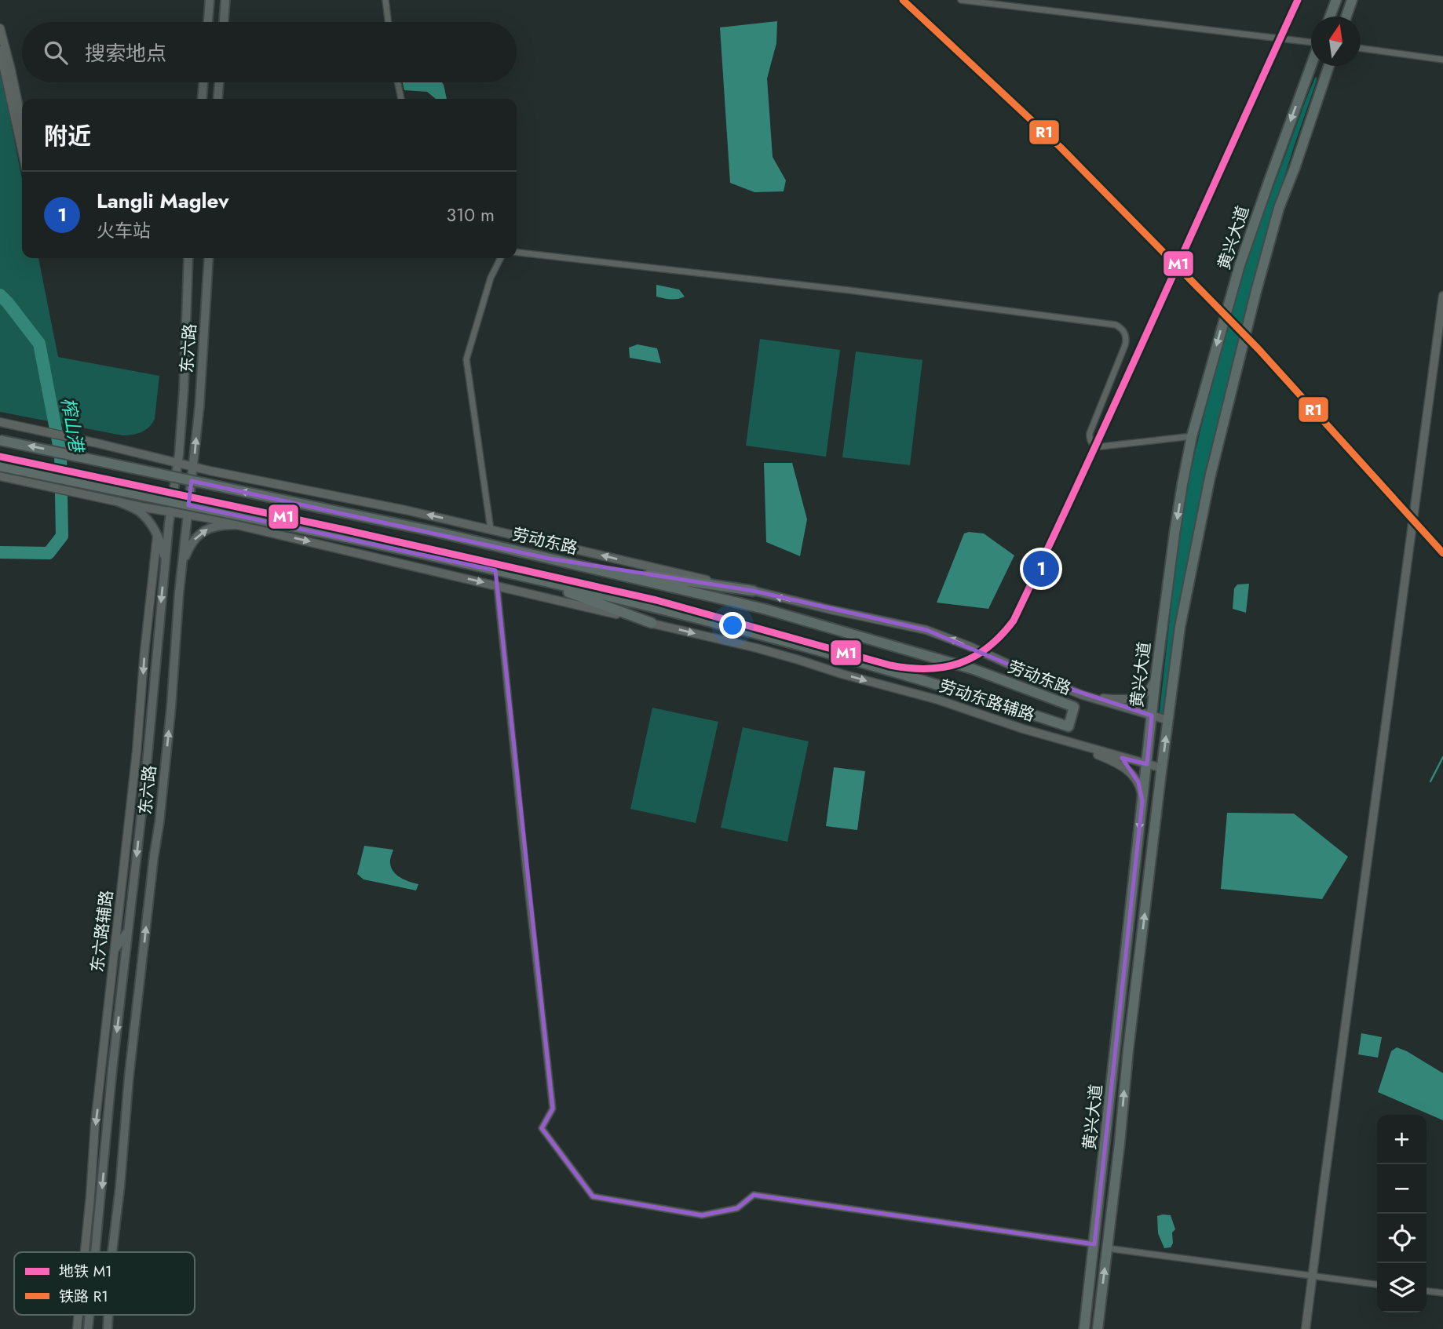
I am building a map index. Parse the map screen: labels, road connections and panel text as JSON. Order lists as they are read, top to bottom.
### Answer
{
  "streets": {
    "highway": ["黄兴大道", "劳动东路"],
    "main road": ["东六路", "劳动东路辅路", "东六路辅路"]
  },
  "crossings": [
    ["黄兴大道", "劳动东路辅路"],
    ["东六路", "劳动东路辅路"]
  ],
  "one_way": ["东六路辅路"],
  "water": ["榨山港"],
  "lines": ["metro line M1", "rail line R1"],
  "legend": ["地铁 M1", "铁路 R1"],
  "north": "top",
  "page": {
    "search": "搜索地点",
    "heading": "附近",
    "list": [
      {
        "mark": "1",
        "name": "Langli Maglev",
        "note": "火车站",
        "value": "310 m"
      }
    ],
    "pins": "1",
    "map_buttons": ["+", "−"]
  }
}
